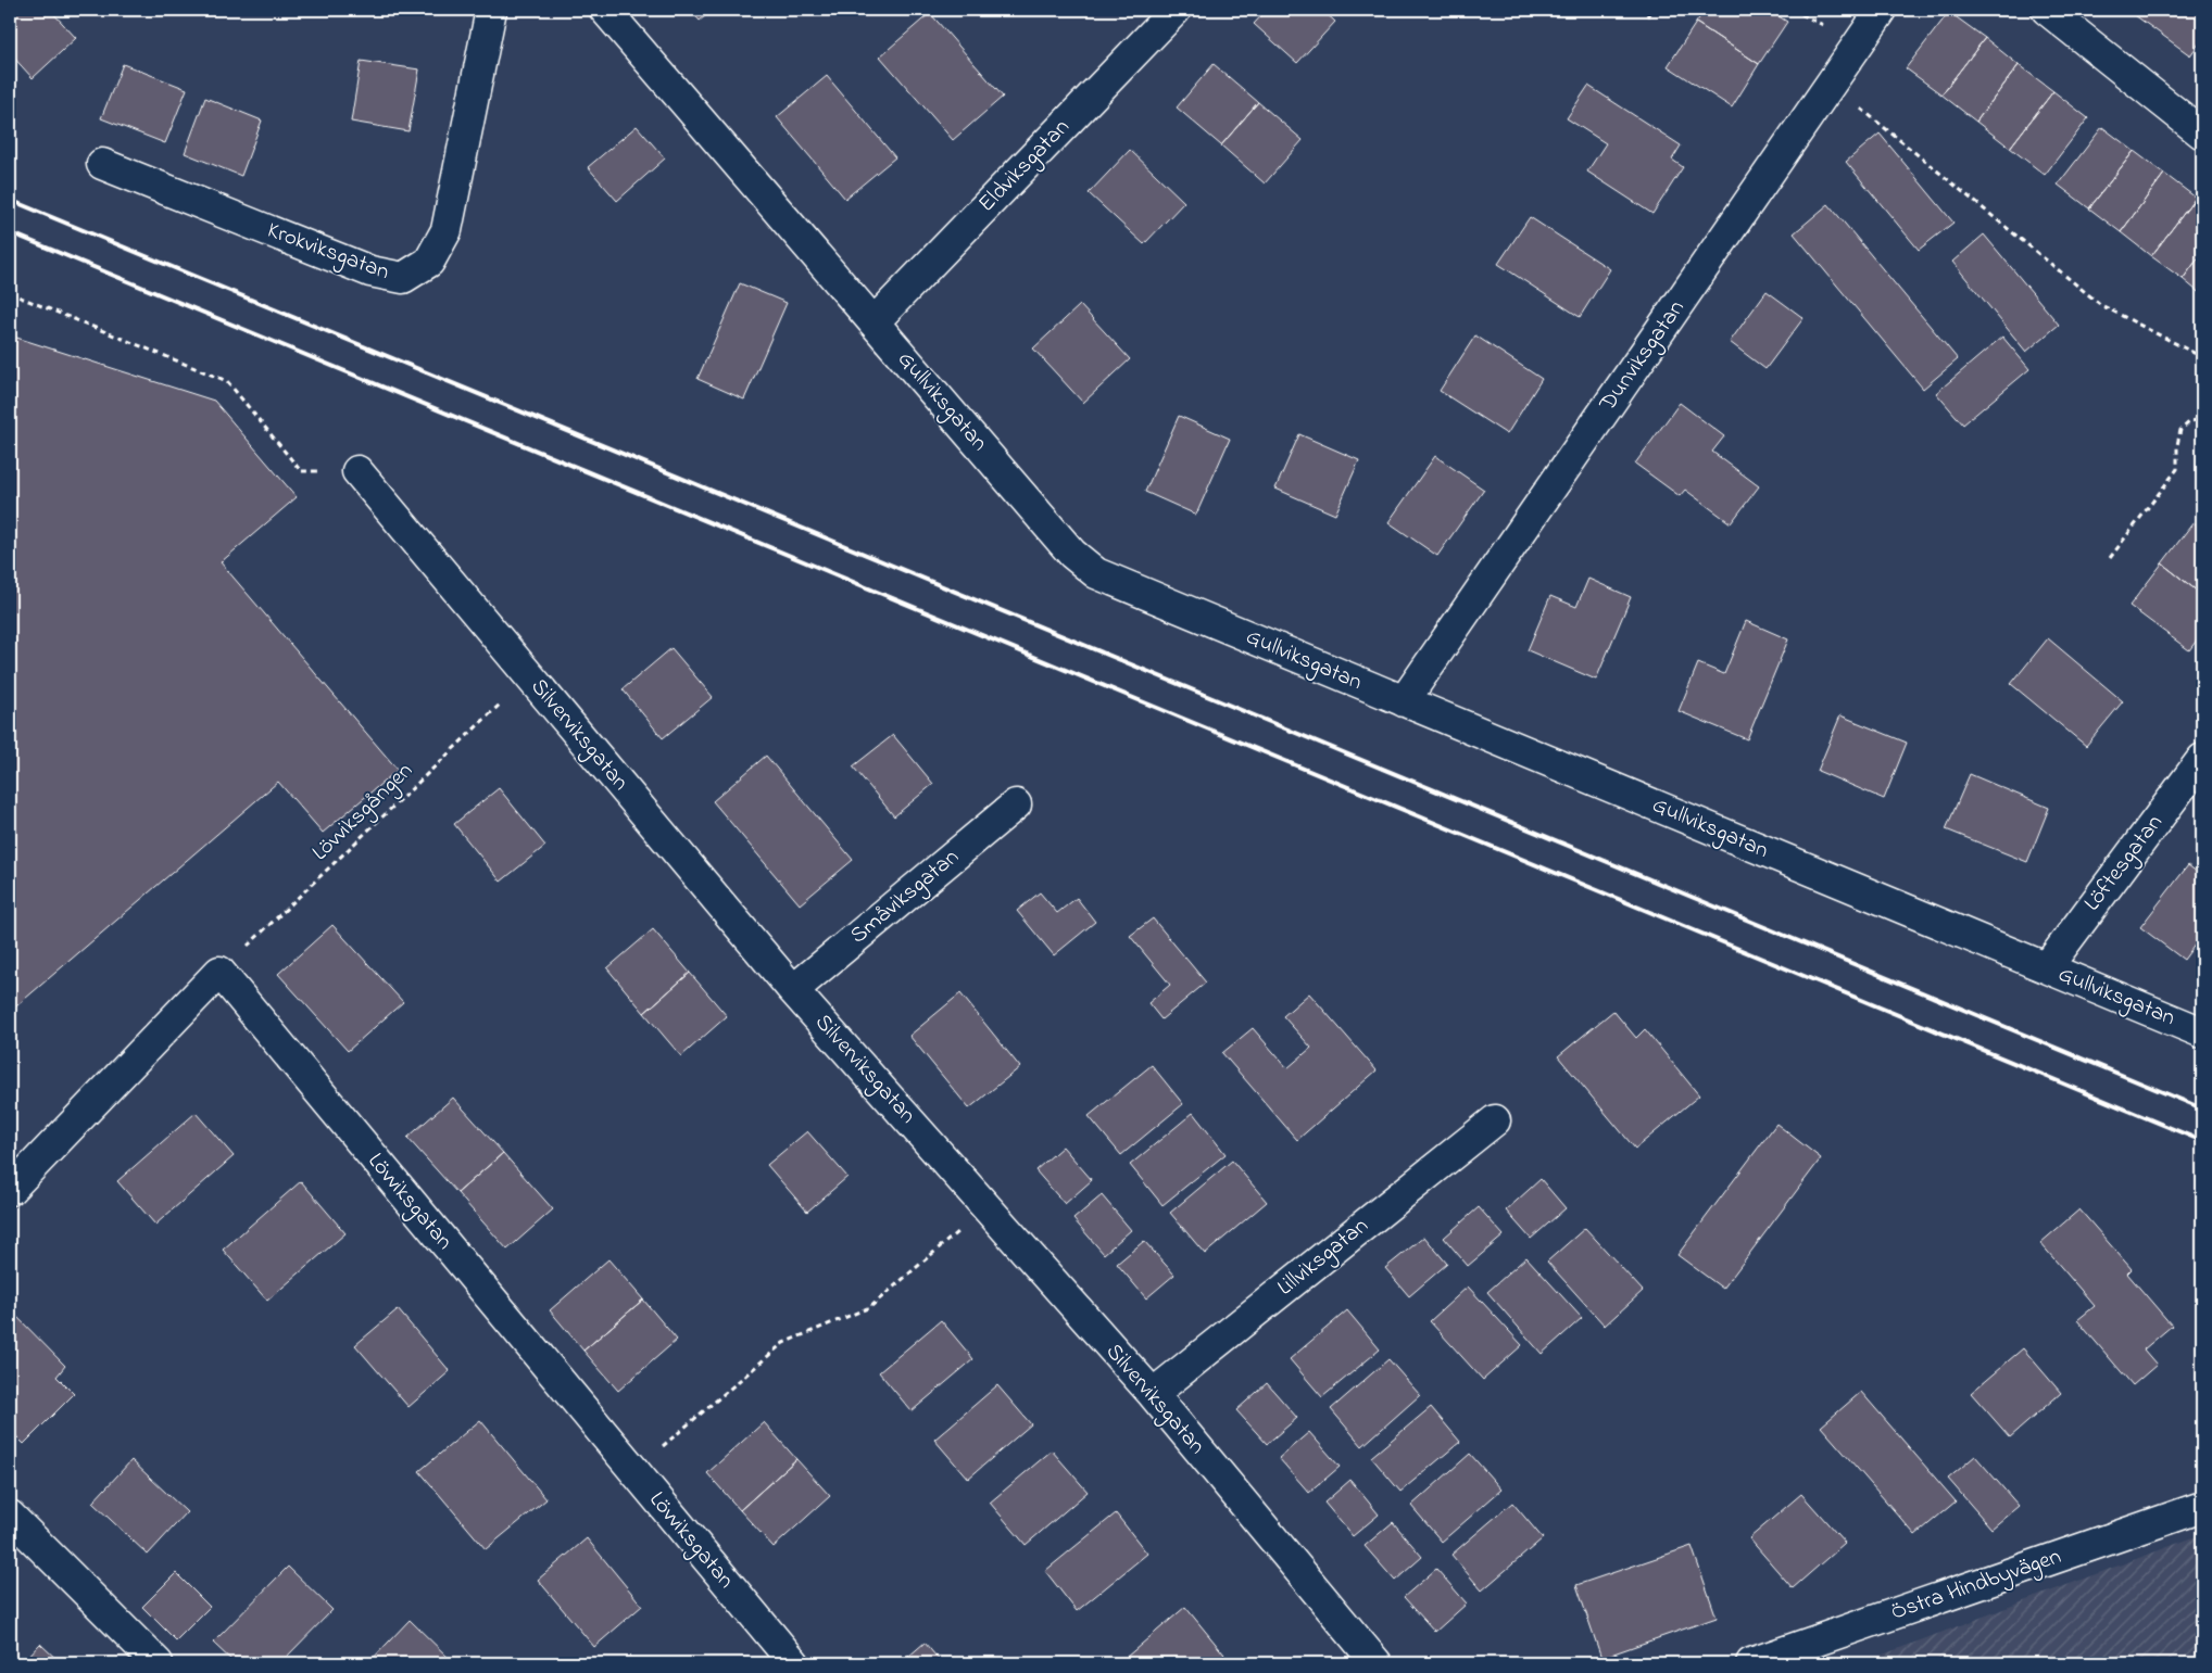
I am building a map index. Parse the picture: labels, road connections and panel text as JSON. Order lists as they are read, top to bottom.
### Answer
{
  "streets": {
    "street": [
      "Eldviksgatan",
      "Krokviksgatan",
      "Dunviksgatan",
      "Gullviksgatan",
      "Silverviksgatan",
      "Löftesgatan",
      "Småviksgatan",
      "Lövviksgatan",
      "Lillviksgatan",
      "Östra Hindbyvägen"
    ],
    "path": ["Lövviksgången"]
  },
  "crossings": [
    ["Eldviksgatan", "Gullviksgatan"],
    ["Dunviksgatan", "Gullviksgatan"],
    ["Gullviksgatan", "Löftesgatan"],
    ["Silverviksgatan", "Lövviksgången"],
    ["Silverviksgatan", "Småviksgatan"],
    ["Silverviksgatan", "Lillviksgatan"],
    ["Lövviksgången", "Lövviksgatan"]
  ]
}
